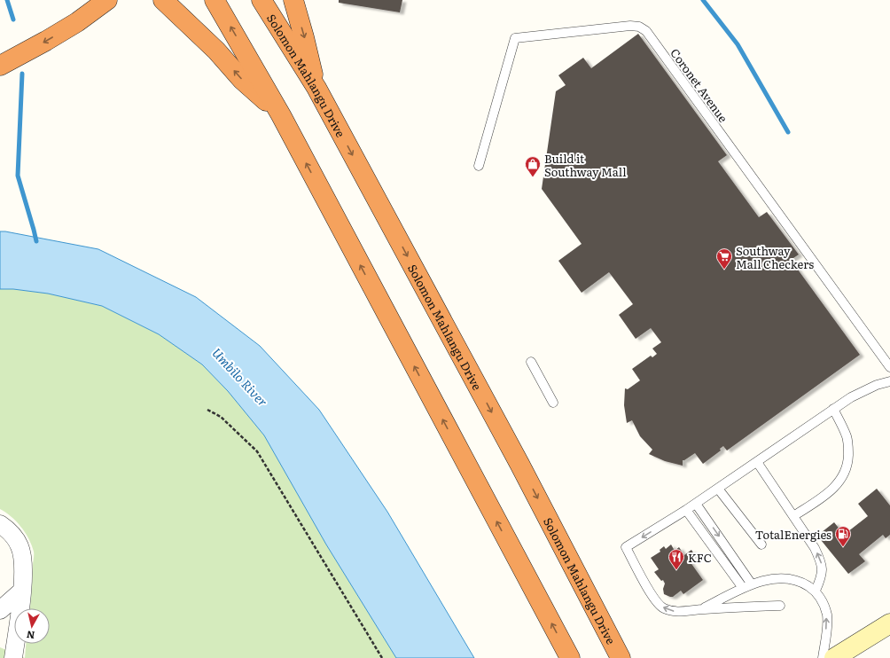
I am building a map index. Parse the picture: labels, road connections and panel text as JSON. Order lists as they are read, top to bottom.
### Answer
{
  "streets": {
    "highway": ["Solomon Mahlangu Drive"],
    "lane": ["Coronet Avenue"]
  },
  "water": ["Umbilo River"],
  "places": {
    "shop": ["Build it Southway Mall"],
    "supermarket": ["Southway Mall Checkers"],
    "fuel station": ["TotalEnergies"],
    "restaurant": ["KFC"]
  },
  "north": "bottom"
}
